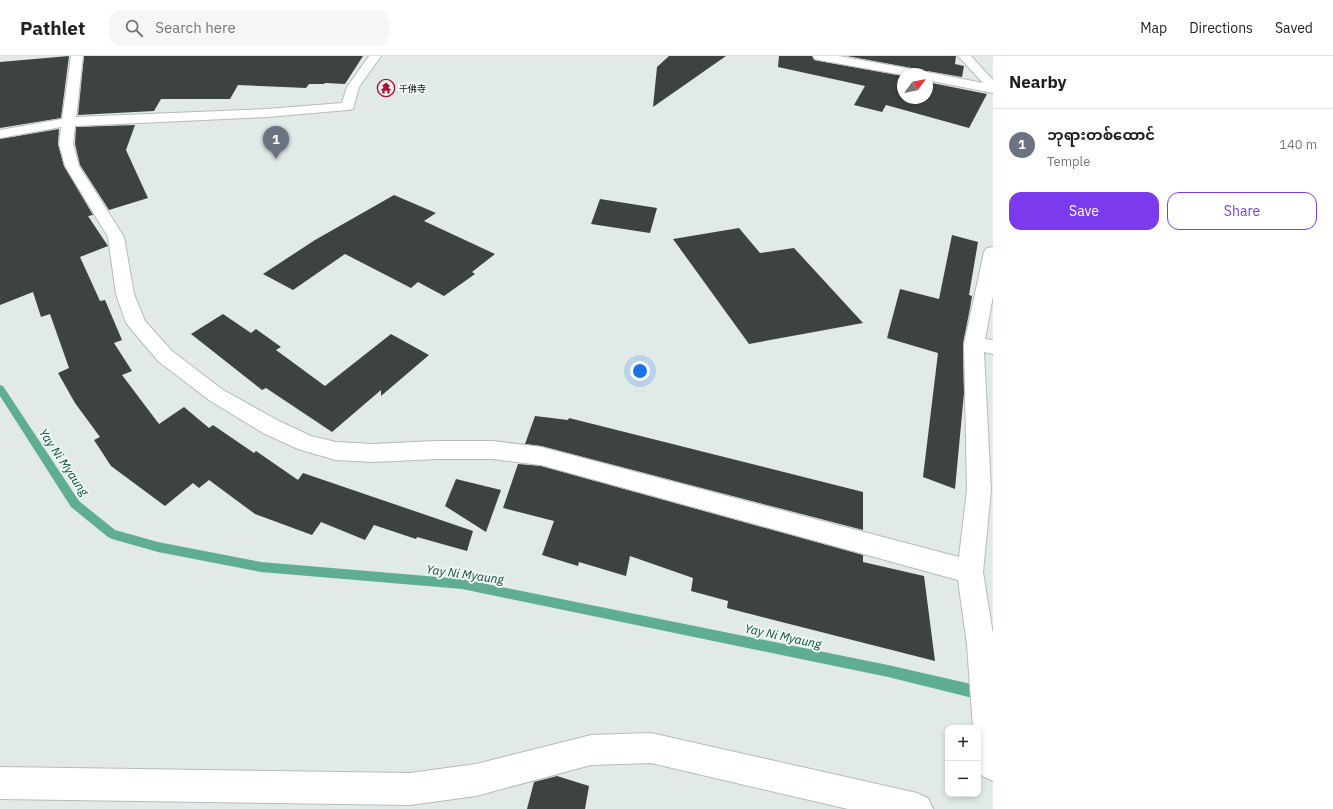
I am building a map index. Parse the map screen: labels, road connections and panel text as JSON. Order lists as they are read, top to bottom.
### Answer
{
  "water": ["Yay Ni Myaung"],
  "places": {
    "temple": ["千佛寺"]
  },
  "north": "top right",
  "page": {
    "header": "Pathlet",
    "search": "Search here",
    "nav": ["Map", "Directions", "Saved"],
    "heading": "Nearby",
    "list": [
      {
        "mark": "1",
        "name": "ဘုရားတစ်ထောင်",
        "note": "Temple",
        "value": "140 m"
      }
    ],
    "pins": "1",
    "buttons": ["Save", "Share"],
    "map_buttons": ["+", "−"]
  }
}
